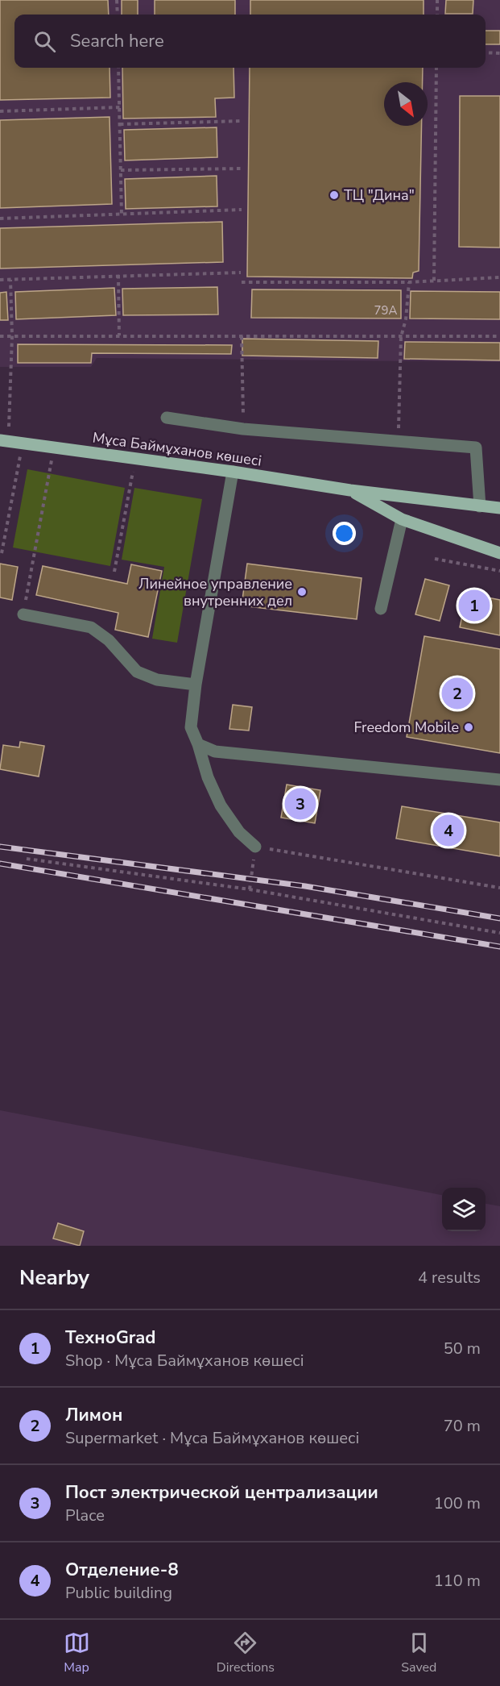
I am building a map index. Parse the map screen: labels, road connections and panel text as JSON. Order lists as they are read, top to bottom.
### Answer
{
  "streets": {
    "main road": ["Мұса Баймұханов көшесі"]
  },
  "places": ["ТЦ \"Дина\"", "Линейное управление внутренних дел", "Freedom Mobile"],
  "house_numbers": ["79А"],
  "north": "bottom right",
  "page": {
    "search": "Search here",
    "pins": [
      "1",
      "2",
      "3",
      "4"
    ],
    "heading": ["Nearby", "4 results"],
    "list": [
      {
        "mark": "1",
        "name": "ТехноGrad",
        "note": "Shop · Мұса Баймұханов көшесі",
        "value": "50 m"
      },
      {
        "mark": "2",
        "name": "Лимон",
        "note": "Supermarket · Мұса Баймұханов көшесі",
        "value": "70 m"
      },
      {
        "mark": "3",
        "name": "Пост электрической централизации",
        "note": "Place",
        "value": "100 m"
      },
      {
        "mark": "4",
        "name": "Отделение-8",
        "note": "Public building",
        "value": "110 m"
      }
    ],
    "nav": ["Map", "Directions", "Saved"]
  }
}
